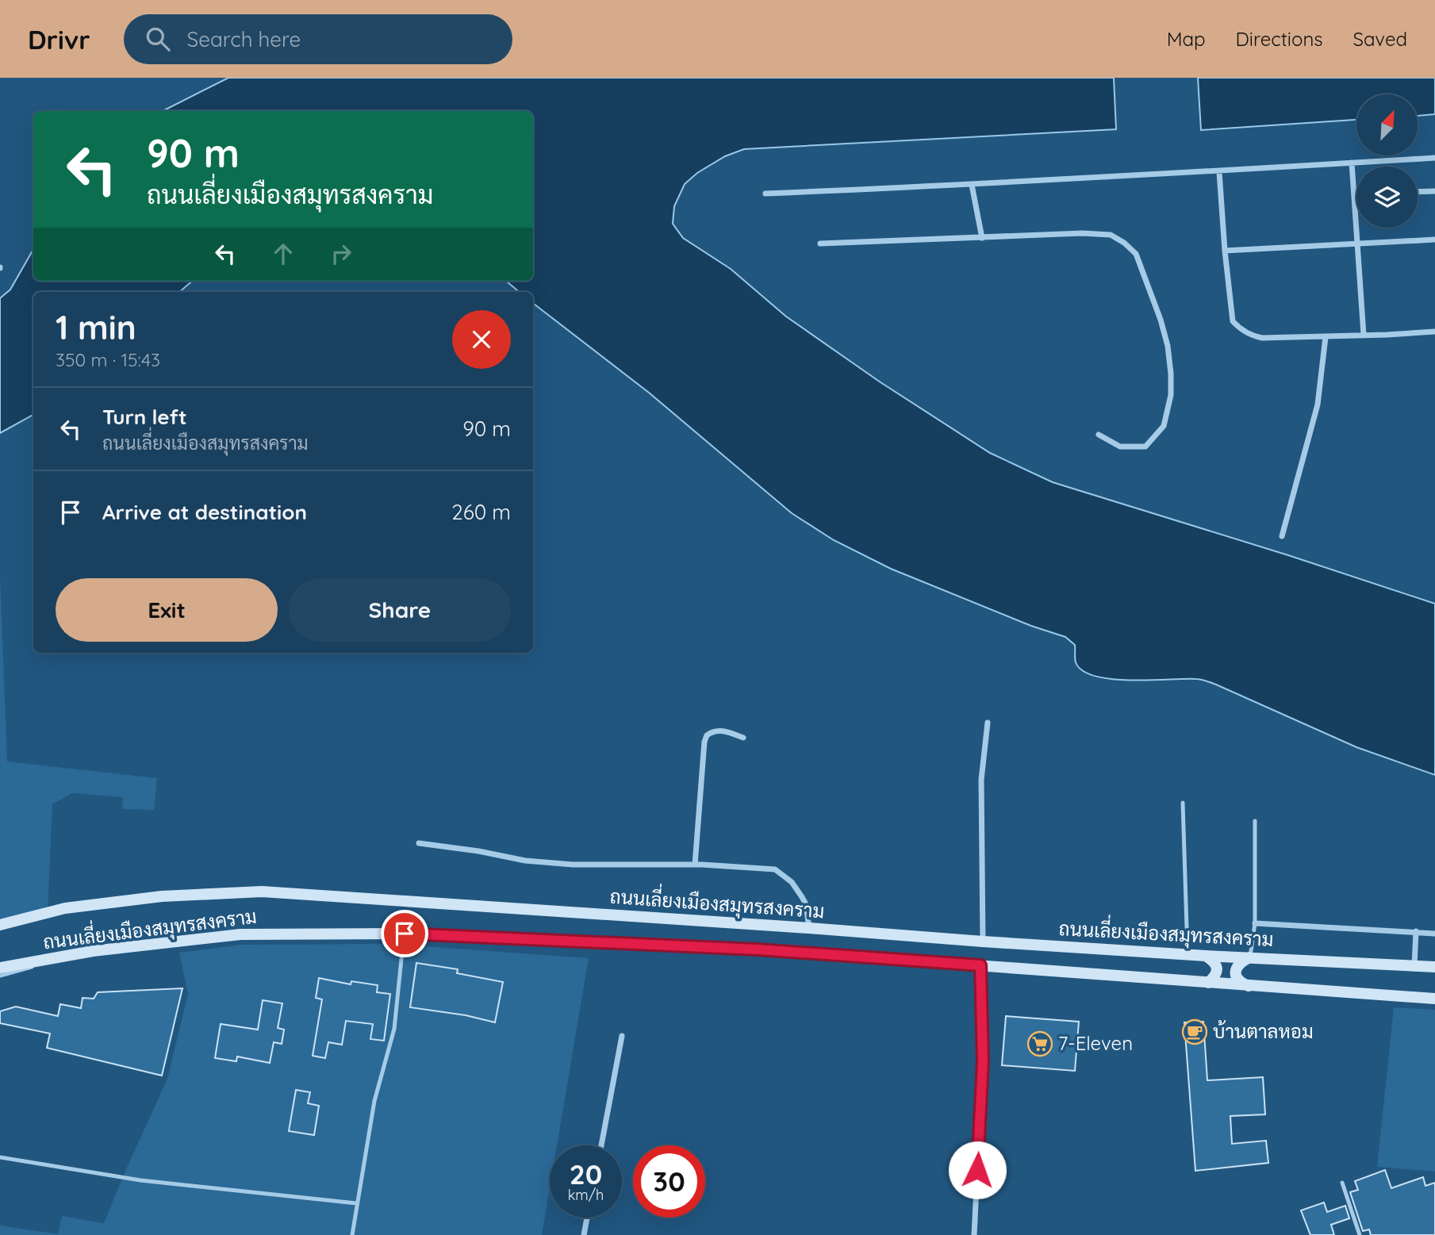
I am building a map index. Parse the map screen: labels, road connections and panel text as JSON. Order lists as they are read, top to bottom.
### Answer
{
  "streets": {
    "main road": ["ถนนเลี่ยงเมืองสมุทรสงคราม"]
  },
  "places": {
    "cafe": ["บ้านตาลหอม"],
    "supermarket": ["7-Eleven"]
  },
  "north": "top right",
  "page": {
    "header": "Drivr",
    "search": "Search here",
    "nav": ["Map", "Directions", "Saved"],
    "turn": ["90 m", "ถนนเลี่ยงเมืองสมุทรสงคราม"],
    "heading": ["1 min", "350 m · 15:43"],
    "list": [
      {
        "name": "Turn left",
        "note": "ถนนเลี่ยงเมืองสมุทรสงคราม",
        "value": "90 m"
      },
      {
        "name": "Arrive at destination",
        "value": "260 m"
      }
    ],
    "buttons": ["Exit", "Share"],
    "speed": "20 km/h",
    "limit": "30"
  }
}
